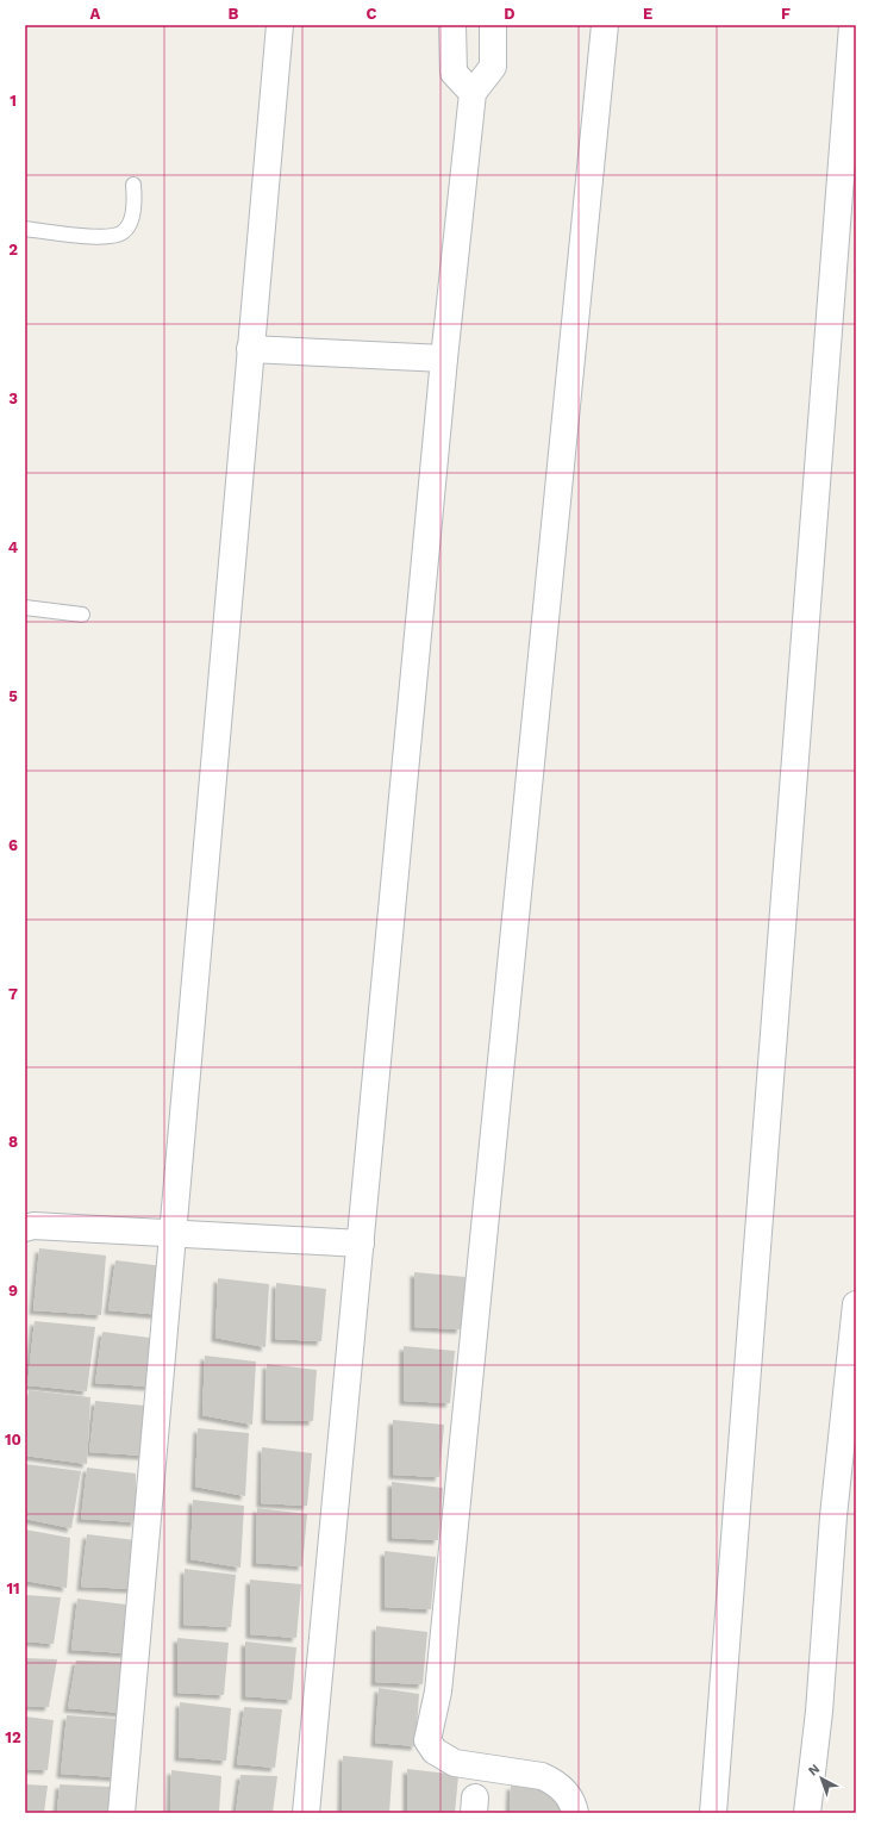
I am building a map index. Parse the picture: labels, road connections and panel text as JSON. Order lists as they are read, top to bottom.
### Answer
{
  "north": "top left",
  "grid": {
    "columns": [
      "A",
      "B",
      "C",
      "D",
      "E",
      "F"
    ],
    "rows": [
      "1",
      "2",
      "3",
      "4",
      "5",
      "6",
      "7",
      "8",
      "9",
      "10",
      "11",
      "12"
    ]
  }
}
